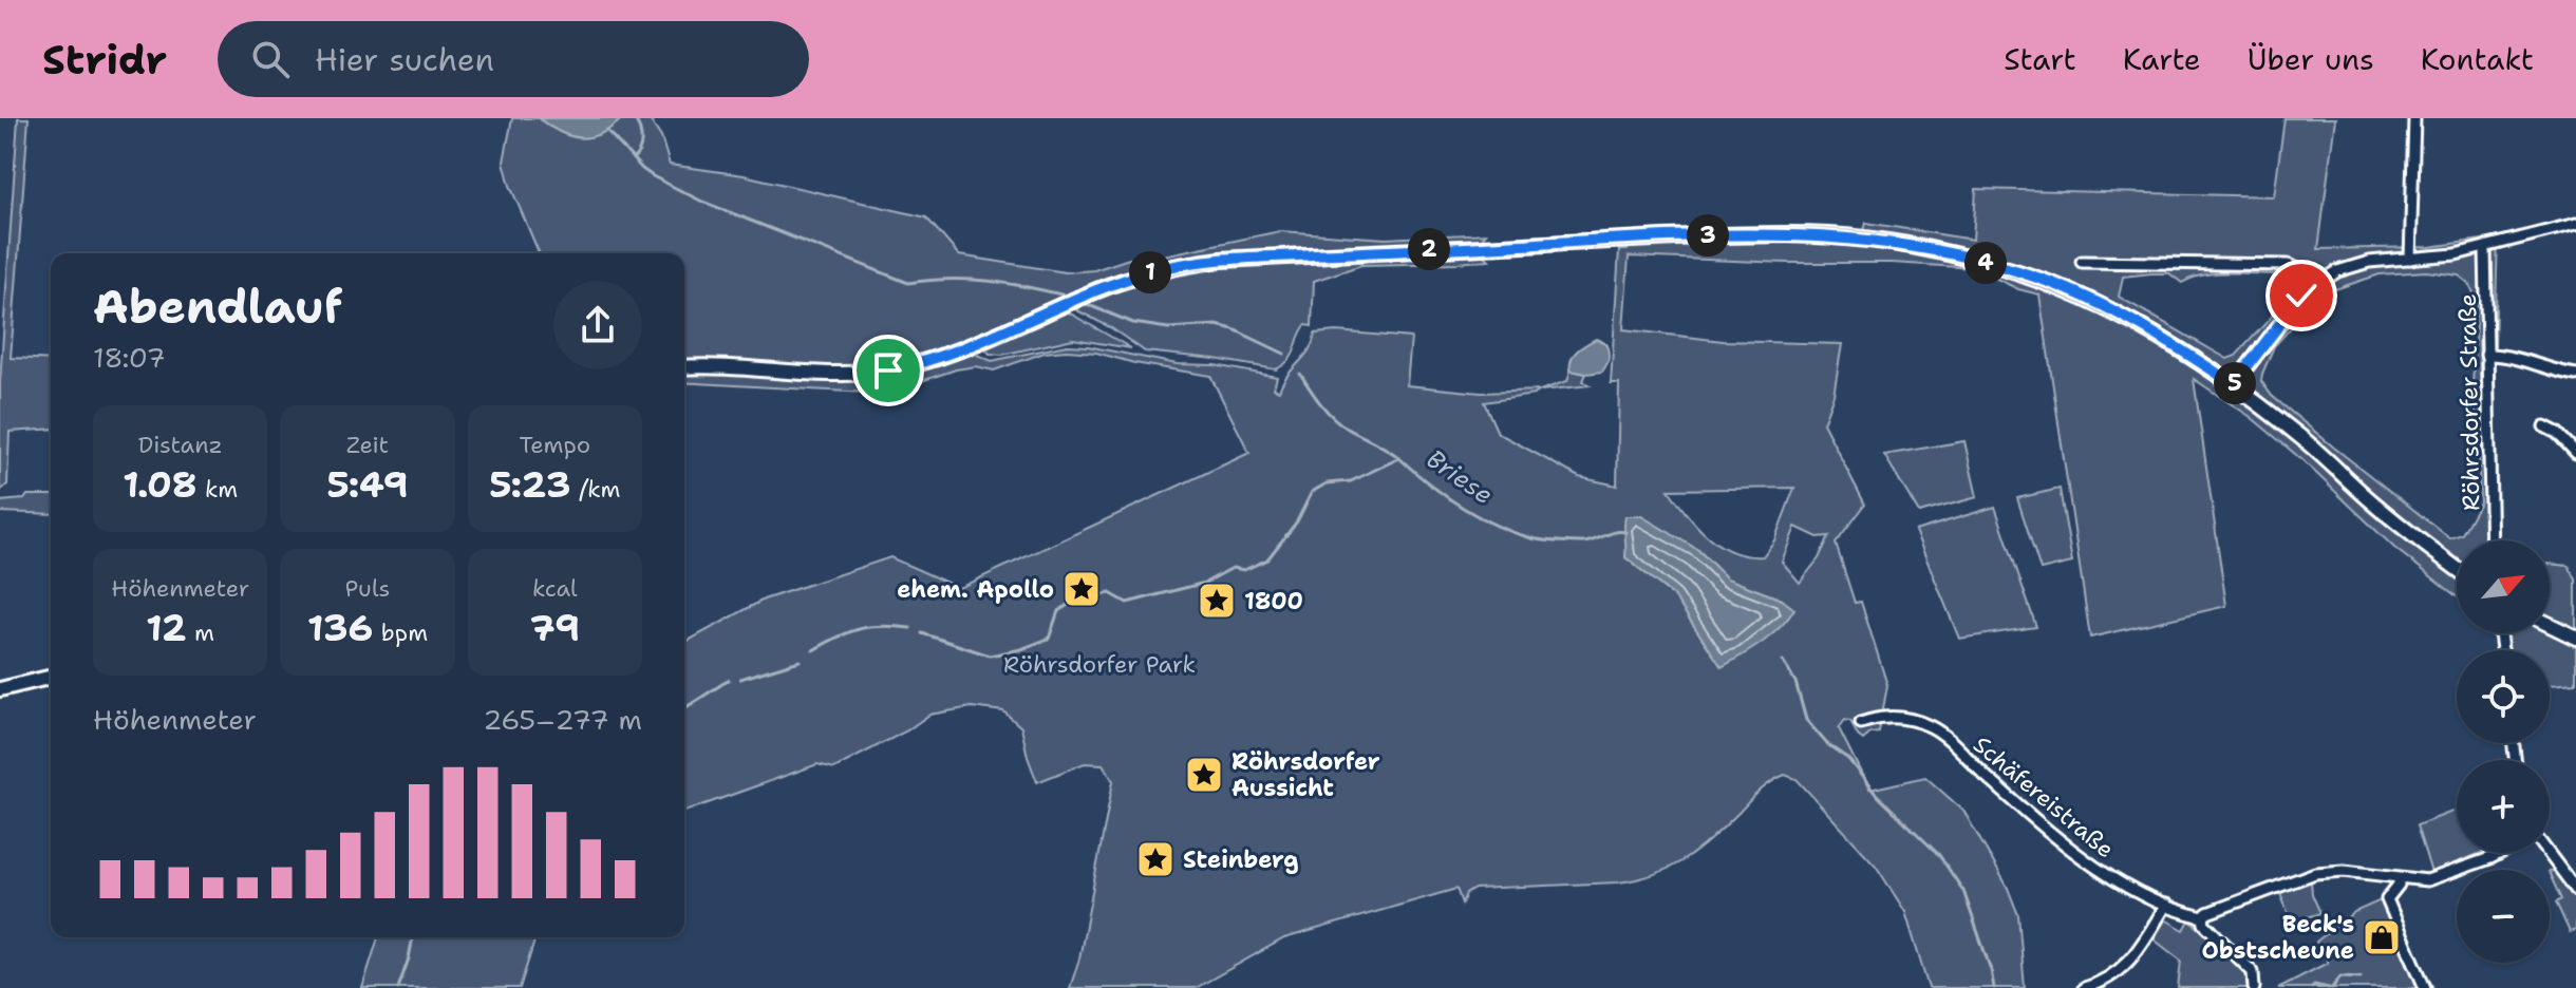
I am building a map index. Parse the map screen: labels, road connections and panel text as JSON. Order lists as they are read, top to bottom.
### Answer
{
  "streets": {
    "street": ["Röhrsdorfer Straße", "Schäfereistraße"]
  },
  "water": ["Briese"],
  "parks": ["Röhrsdorfer Park"],
  "places": {
    "place": [
      "ehem. Apollo",
      "1800",
      "Röhrsdorfer Aussicht",
      "Steinberg"
    ],
    "shop": ["Beck's Obstscheune"]
  },
  "north": "top right",
  "page": {
    "header": "Stridr",
    "search": "Hier suchen",
    "nav": [
      "Start",
      "Karte",
      "Über uns",
      "Kontakt"
    ],
    "pins": [
      "3",
      "2",
      "4",
      "1",
      "5"
    ],
    "heading": ["Abendlauf", "18:07"],
    "stats": [
      ["Distanz", "1.08 km"],
      ["Zeit", "5:49"],
      ["Tempo", "5:23 /km"],
      ["Höhenmeter", "12 m"],
      ["Puls", "136 bpm"],
      ["kcal", "79"]
    ],
    "map_buttons": ["+", "−"],
    "chart": ["Höhenmeter", "265–277 m"]
  }
}
